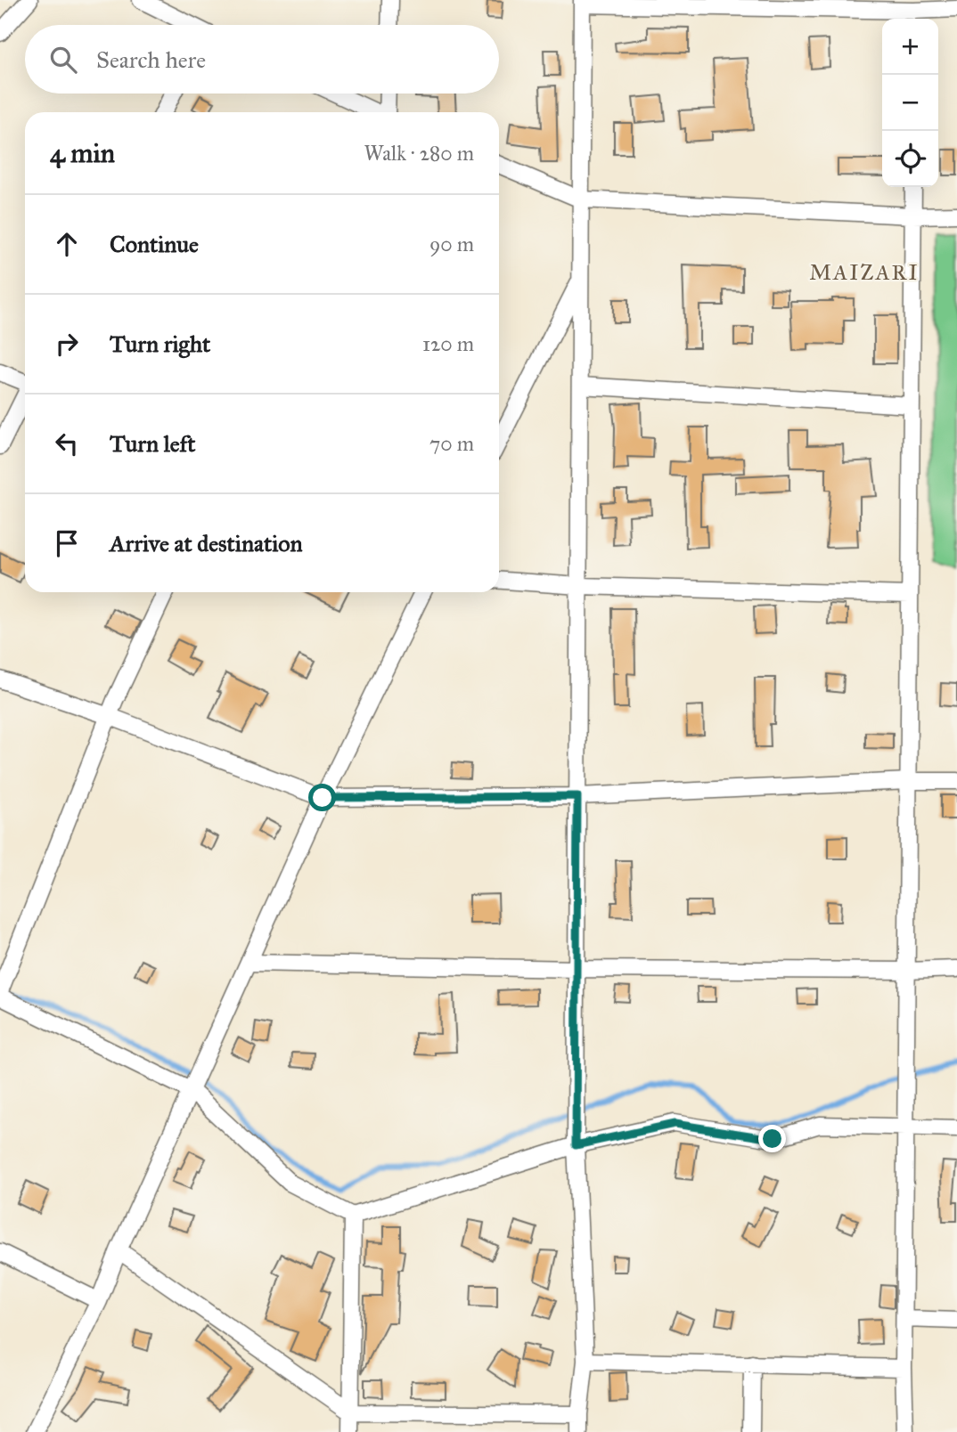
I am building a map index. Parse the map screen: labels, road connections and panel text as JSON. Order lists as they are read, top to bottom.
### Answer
{
  "districts": ["MAIZARI"],
  "page": {
    "map_buttons": ["+", "−"],
    "search": "Search here",
    "heading": ["4 min", "Walk · 280 m"],
    "list": [
      ["Continue", "90 m"],
      ["Turn right", "120 m"],
      ["Turn left", "70 m"],
      "Arrive at destination"
    ]
  }
}
